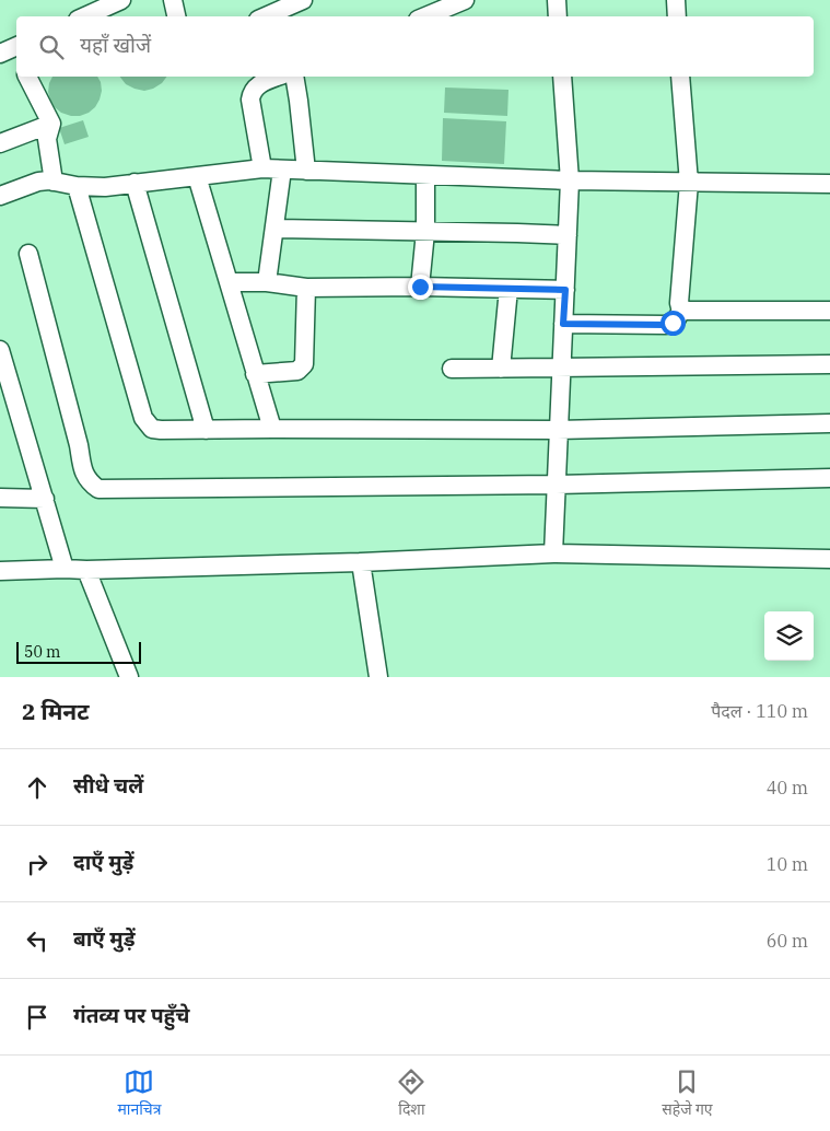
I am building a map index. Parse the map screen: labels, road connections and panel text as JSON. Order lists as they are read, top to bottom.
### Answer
{
  "scale_bar": "50 m",
  "page": {
    "search": "यहाँ खोजें",
    "scale": "50 m",
    "heading": ["2 मिनट", "पैदल · 110 m"],
    "list": [
      ["सीधे चलें", "40 m"],
      ["दाएँ मुड़ें", "10 m"],
      ["बाएँ मुड़ें", "60 m"],
      "गंतव्य पर पहुँचे"
    ],
    "nav": ["मानचित्र", "दिशा", "सहेजे गए"]
  }
}
